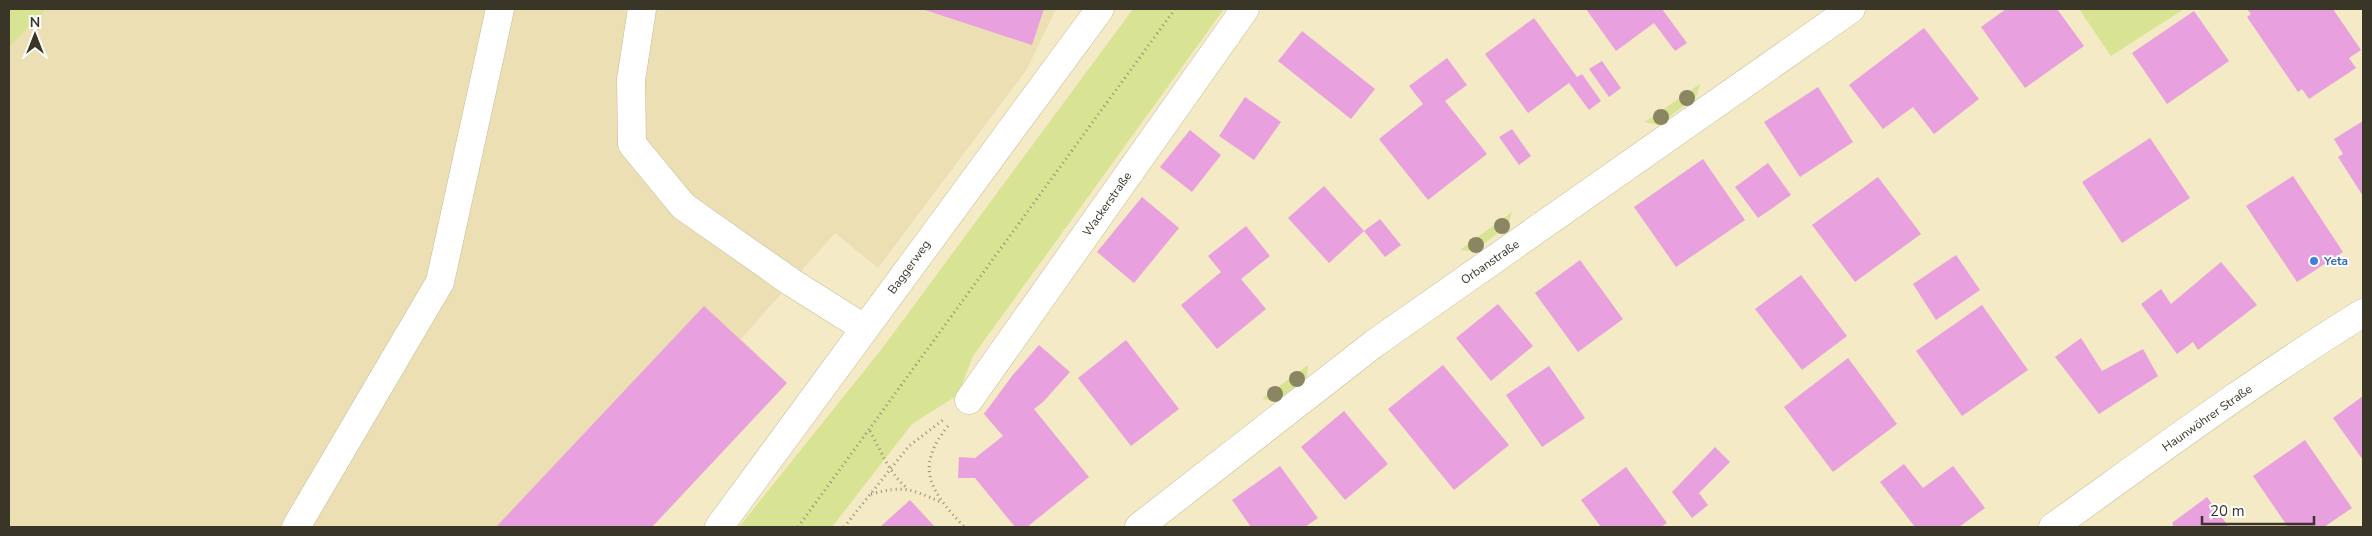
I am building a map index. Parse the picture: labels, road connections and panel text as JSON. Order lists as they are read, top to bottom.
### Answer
{
  "streets": {
    "street": [
      "Wackerstraße",
      "Orbanstraße",
      "Baggerweg",
      "Haunwöhrer Straße"
    ]
  },
  "places": ["Yeta"],
  "scale_bar": "20 m",
  "north": "top"
}
